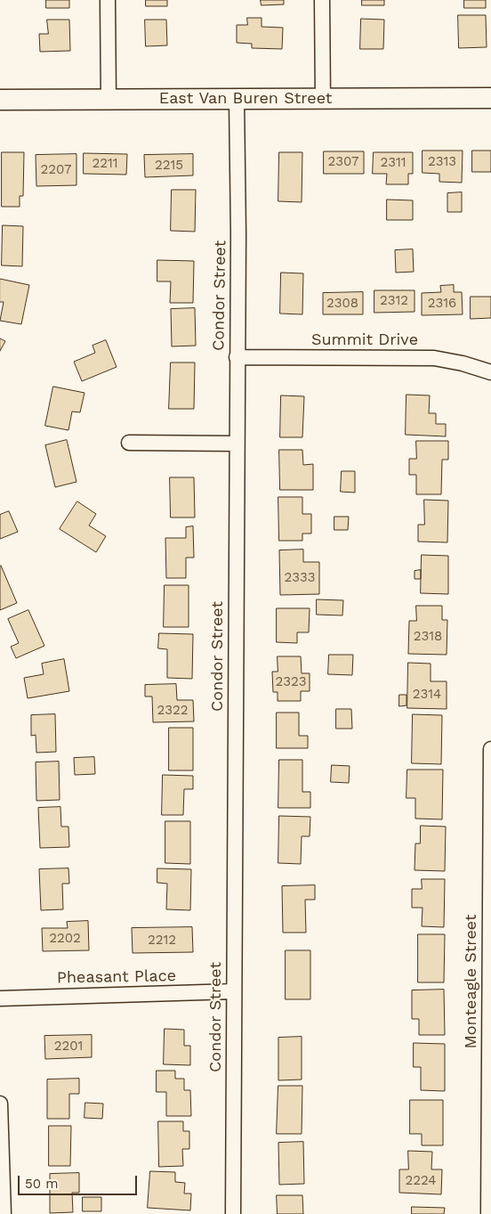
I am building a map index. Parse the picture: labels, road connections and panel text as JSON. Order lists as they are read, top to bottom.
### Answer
{
  "streets": {
    "street": [
      "East Van Buren Street",
      "Condor Street",
      "Summit Drive",
      "Pheasant Place",
      "Monteagle Street"
    ]
  },
  "crossings": [
    ["East Van Buren Street", "Condor Street"],
    ["Condor Street", "Summit Drive"],
    ["Condor Street", "Pheasant Place"]
  ],
  "house_numbers": [
    "2307",
    "2313",
    "2311",
    "2211",
    "2215",
    "2207",
    "2312",
    "2308",
    "2316",
    "2333",
    "2318",
    "2323",
    "2314",
    "2322",
    "2202",
    "2212",
    "2201",
    "2224"
  ],
  "scale_bar": "50 m"
}
